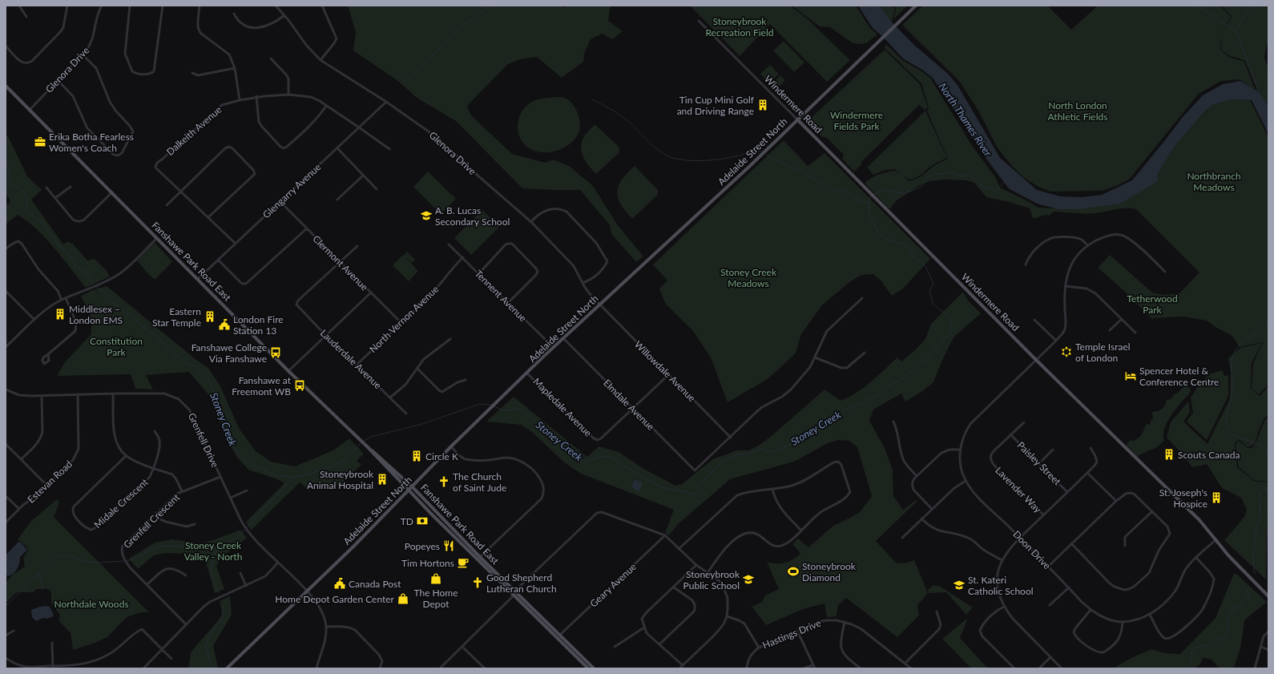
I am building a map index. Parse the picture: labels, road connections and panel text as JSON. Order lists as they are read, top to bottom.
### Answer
{
  "streets": {
    "main road": ["Windermere Road", "Adelaide Street North", "Fanshawe Park Road East"],
    "street": [
      "Glenora Drive",
      "Dalkeith Avenue",
      "Glengarry Avenue",
      "Clermont Avenue",
      "Tennent Avenue",
      "North Vernon Avenue",
      "Lauderdale Avenue",
      "Willowdale Avenue",
      "Elmdale Avenue",
      "Mapledale Avenue",
      "Grenfell Drive",
      "Paisley Street",
      "Estevan Road",
      "Lavender Way",
      "Midale Crescent",
      "Grenfell Crescent",
      "Doon Drive",
      "Geary Avenue",
      "Hastings Drive"
    ]
  },
  "crossings": [
    ["Glenora Drive", "Adelaide Street North"],
    ["Glenora Drive", "Glengarry Avenue"],
    ["Glenora Drive", "Fanshawe Park Road East"],
    ["Glenora Drive", "Willowdale Avenue"],
    ["Windermere Road", "Adelaide Street North"],
    ["Windermere Road", "Doon Drive"],
    ["Dalkeith Avenue", "Glengarry Avenue"],
    ["Adelaide Street North", "Fanshawe Park Road East"],
    ["Adelaide Street North", "Tennent Avenue"],
    ["Adelaide Street North", "Willowdale Avenue"],
    ["Adelaide Street North", "Elmdale Avenue"],
    ["Adelaide Street North", "Mapledale Avenue"],
    ["Adelaide Street North", "Grenfell Drive"],
    ["Glengarry Avenue", "Fanshawe Park Road East"],
    ["Glengarry Avenue", "Clermont Avenue"],
    ["Fanshawe Park Road East", "Geary Avenue"],
    ["Clermont Avenue", "North Vernon Avenue"],
    ["Clermont Avenue", "Lauderdale Avenue"],
    ["Tennent Avenue", "North Vernon Avenue"],
    ["North Vernon Avenue", "Lauderdale Avenue"],
    ["Willowdale Avenue", "Elmdale Avenue"],
    ["Elmdale Avenue", "Mapledale Avenue"],
    ["Grenfell Drive", "Estevan Road"],
    ["Grenfell Drive", "Grenfell Crescent"],
    ["Paisley Street", "Lavender Way"]
  ],
  "water": ["North Thames River", "Stoney Creek"],
  "parks": [
    "Stoneybrook Recreation Field",
    "North London Athletic Fields",
    "Windermere Fields Park",
    "Northbranch Meadows",
    "Stoney Creek Meadows",
    "Tetherwood Park",
    "Constitution Park",
    "Stoney Creek Valley - North",
    "Northdale Woods"
  ],
  "places": {
    "building": [
      "Tin Cup Mini Golf and Driving Range",
      "Middlesex – London EMS",
      "Eastern Star Temple",
      "Scouts Canada",
      "Circle K",
      "Stoneybrook Animal Hospital",
      "St. Joseph's Hospice"
    ],
    "office": ["Erika Botha Fearless Women's Coach"],
    "school or university": ["A. B. Lucas Secondary School", "Stoneybrook Public School", "St. Kateri Catholic School"],
    "public building": ["London Fire Station 13", "Canada Post"],
    "synagogue": ["Temple Israel of London"],
    "bus stop": ["Fanshawe College Via Fanshawe", "Fanshawe at Freemont WB"],
    "hotel": ["Spencer Hotel & Conference Centre"],
    "church": ["The Church of Saint Jude", "Good Shepherd Lutheran Church"],
    "bank": ["TD"],
    "restaurant": ["Popeyes"],
    "cafe": ["Tim Hortons"],
    "sports": ["Stoneybrook Diamond"],
    "shop": ["The Home Depot", "Home Depot Garden Center"]
  }
}
